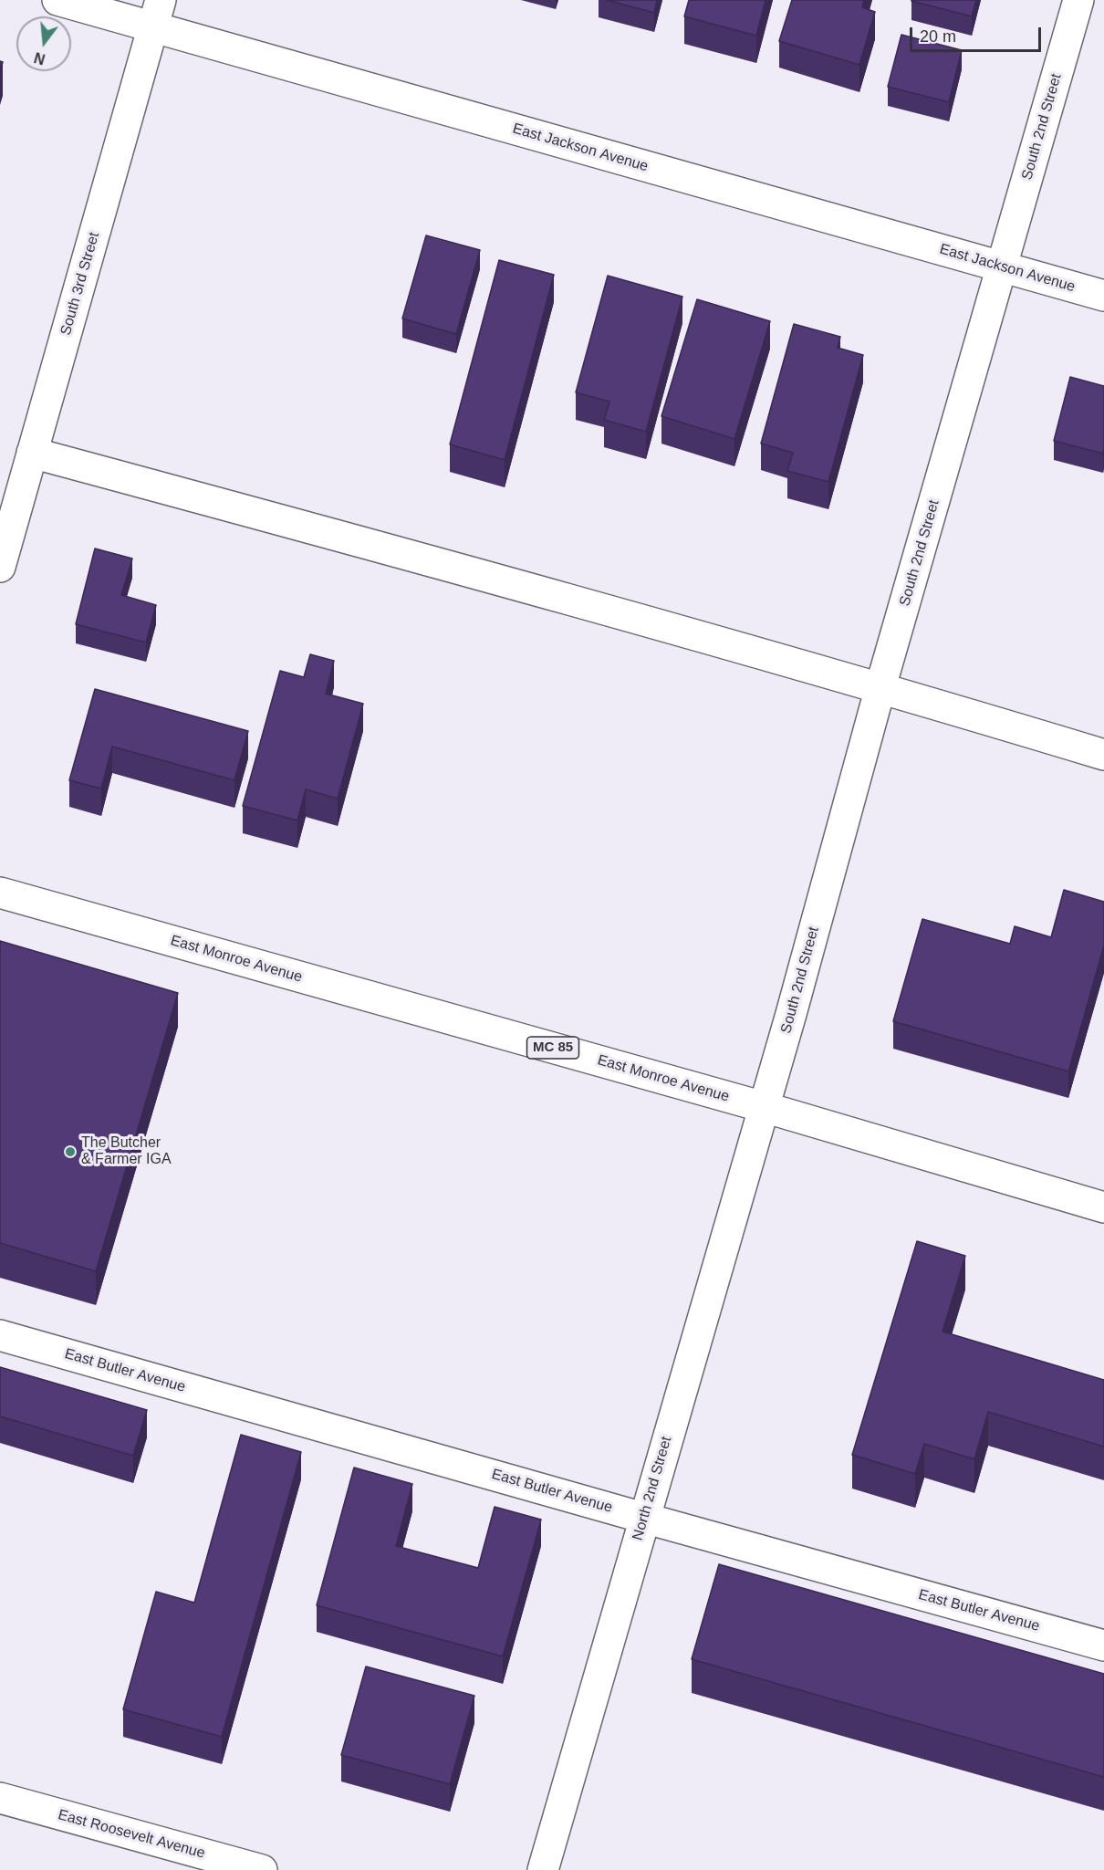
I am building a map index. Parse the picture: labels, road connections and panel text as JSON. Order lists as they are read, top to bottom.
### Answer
{
  "streets": {
    "street": [
      "South 2nd Street",
      "East Jackson Avenue",
      "South 3rd Street",
      "East Monroe Avenue",
      "MC 85",
      "East Butler Avenue",
      "North 2nd Street",
      "East Roosevelt Avenue"
    ]
  },
  "crossings": [
    ["South 2nd Street", "East Jackson Avenue"],
    ["South 2nd Street", "East Monroe Avenue"],
    ["South 2nd Street", "North 2nd Street"],
    ["East Jackson Avenue", "South 3rd Street"],
    ["East Monroe Avenue", "North 2nd Street"],
    ["East Butler Avenue", "North 2nd Street"]
  ],
  "places": ["The Butcher & Farmer IGA"],
  "scale_bar": "20 m",
  "north": "bottom"
}
